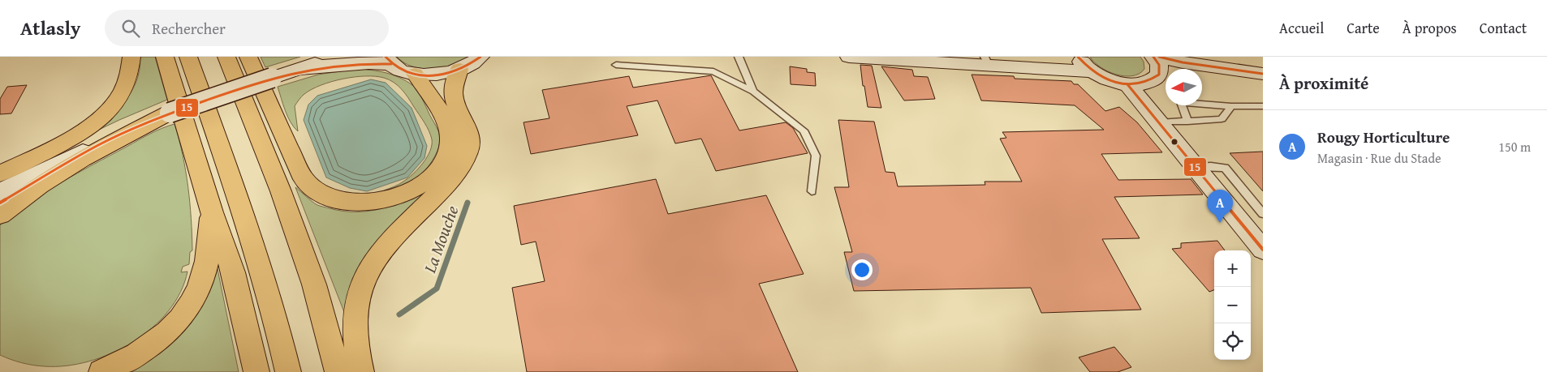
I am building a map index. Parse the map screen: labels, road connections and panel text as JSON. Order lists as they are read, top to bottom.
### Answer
{
  "water": ["La Mouche"],
  "lines": ["transit line 15"],
  "north": "left",
  "page": {
    "header": "Atlasly",
    "search": "Rechercher",
    "nav": [
      "Accueil",
      "Carte",
      "À propos",
      "Contact"
    ],
    "heading": "À proximité",
    "list": [
      {
        "mark": "A",
        "name": "Rougy Horticulture",
        "note": "Magasin · Rue du Stade",
        "value": "150 m"
      }
    ],
    "pins": "A",
    "map_buttons": ["+", "−"]
  }
}
